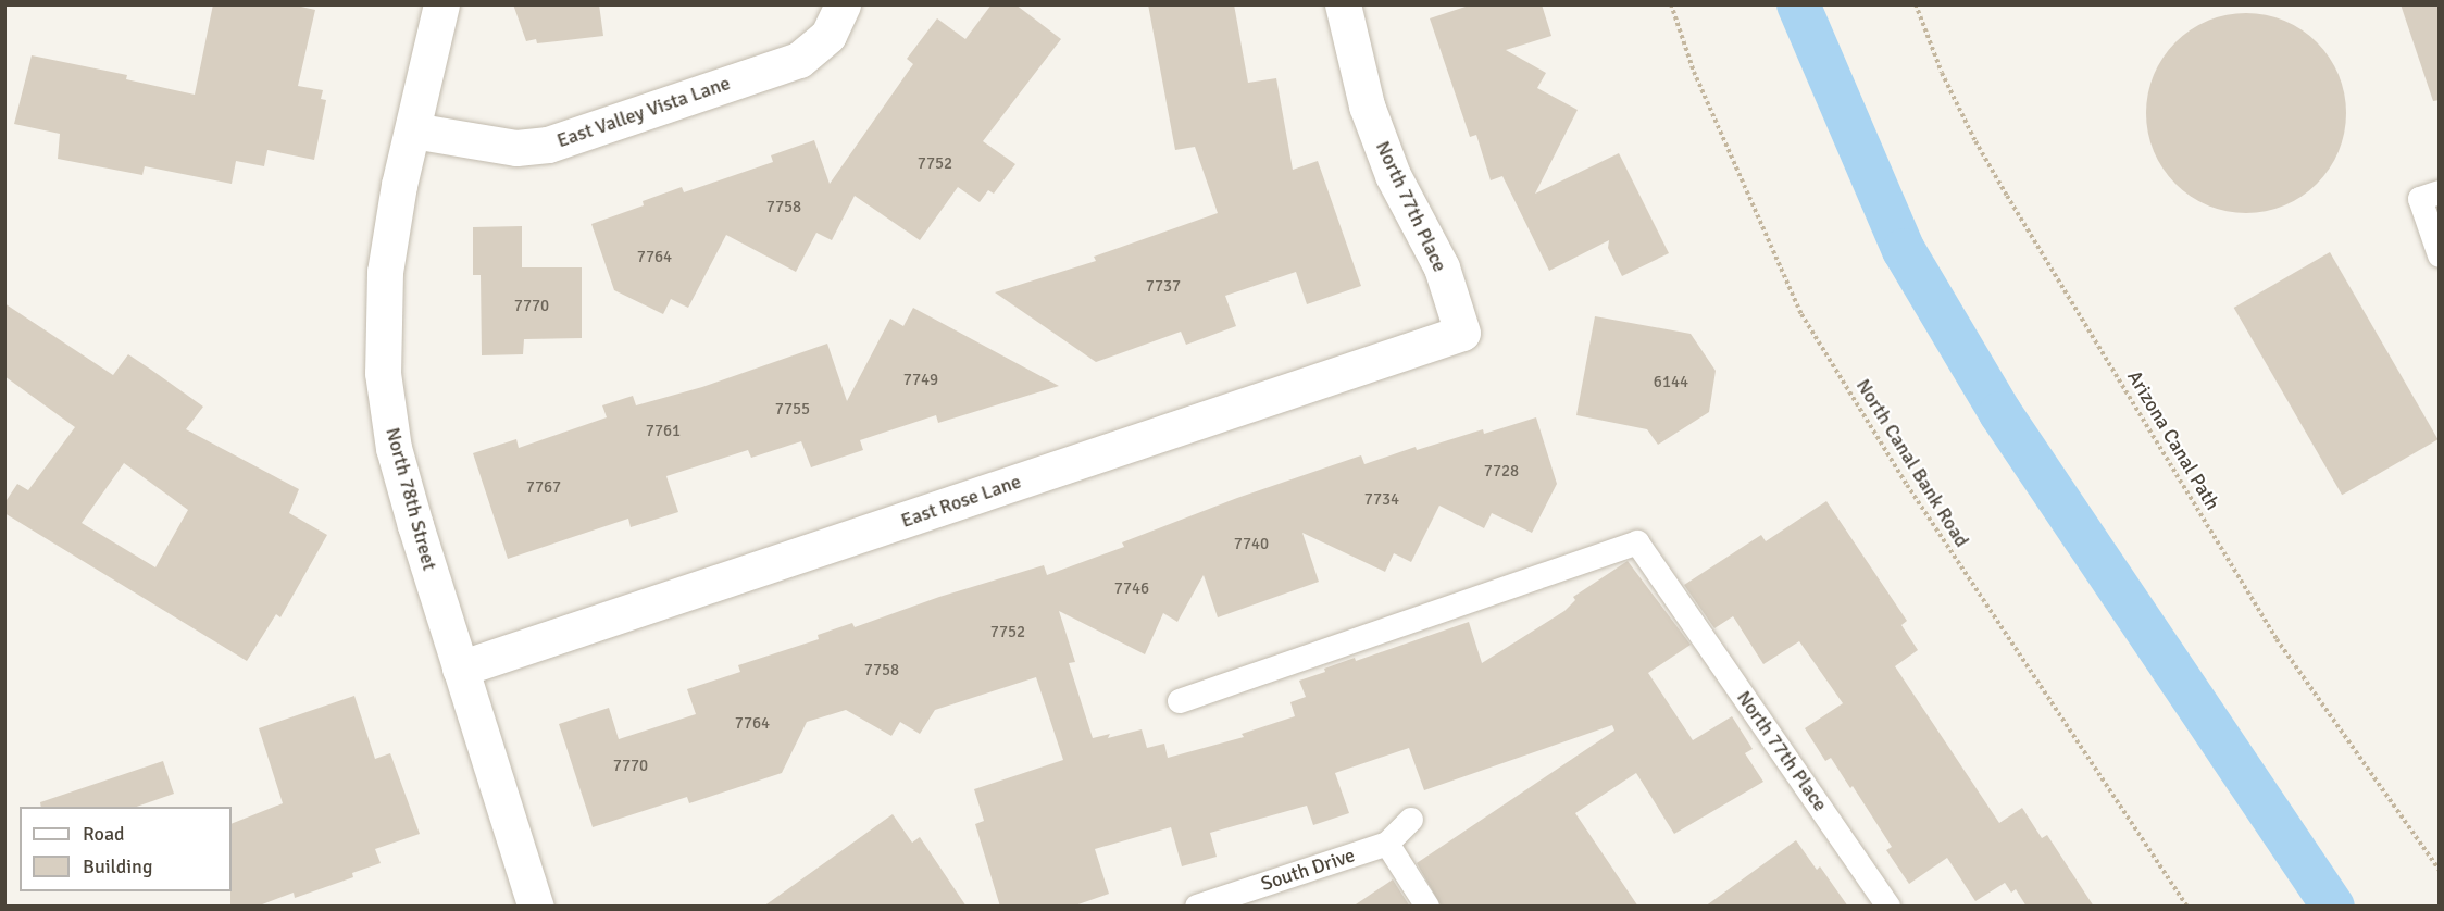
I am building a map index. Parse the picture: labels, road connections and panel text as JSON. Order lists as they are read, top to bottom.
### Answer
{
  "streets": {
    "street": [
      "East Valley Vista Lane",
      "North 77th Place",
      "North 78th Street",
      "East Rose Lane"
    ],
    "lane": ["South Drive"],
    "path": ["Arizona Canal Path", "North Canal Bank Road"]
  },
  "crossings": [
    ["East Valley Vista Lane", "North 78th Street"],
    ["North 77th Place", "East Rose Lane"],
    ["North 78th Street", "East Rose Lane"]
  ],
  "house_numbers": [
    "7752",
    "7758",
    "7764",
    "7737",
    "7770",
    "7749",
    "6144",
    "7755",
    "7761",
    "7728",
    "7767",
    "7734",
    "7740",
    "7746",
    "7752",
    "7758",
    "7764",
    "7770"
  ],
  "legend": ["Road", "Building"]
}
